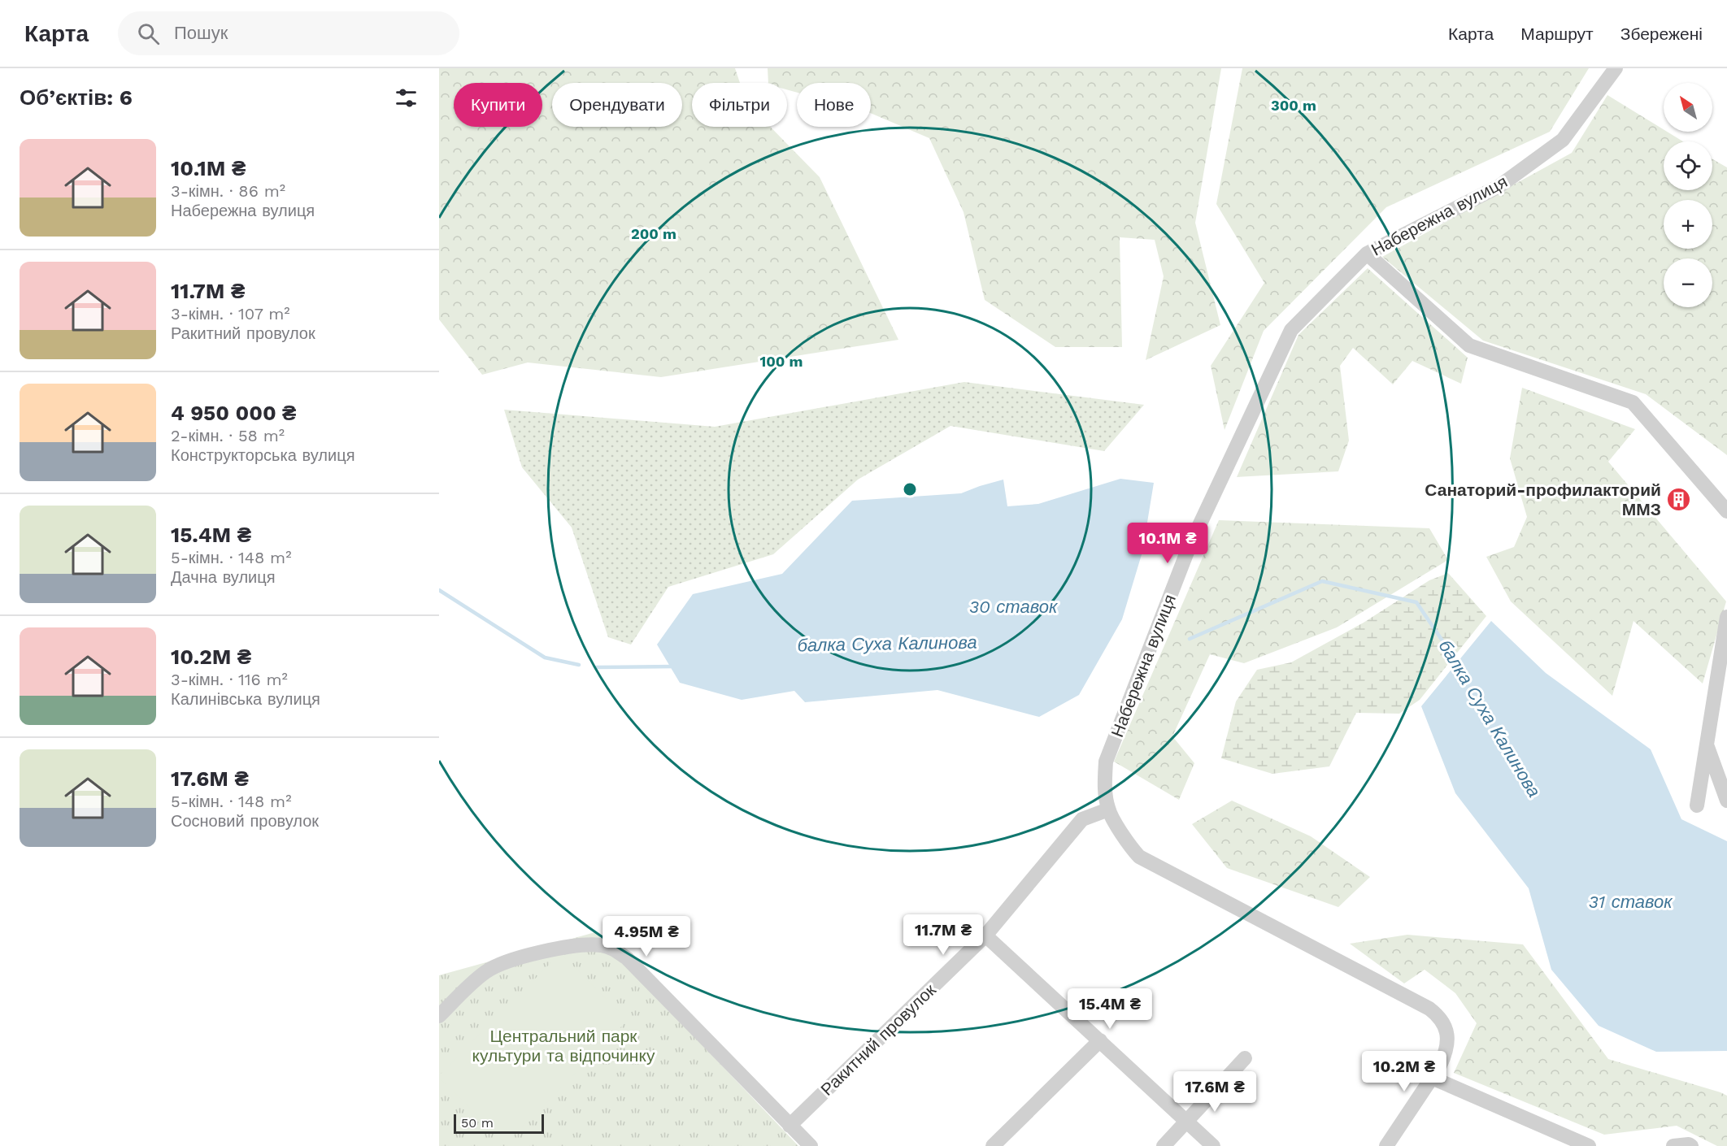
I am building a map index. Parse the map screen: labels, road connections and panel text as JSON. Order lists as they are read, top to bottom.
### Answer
{
  "streets": {
    "street": ["Набережна вулиця", "Ракитний провулок"]
  },
  "crossings": [
    ["Набережна вулиця", "Ракитний провулок"]
  ],
  "water": ["30 ставок", "балка Суха Калинова", "31 ставок"],
  "parks": ["Центральний парк культури та відпочинку"],
  "places": {
    "building": ["Санаторий-профилакторий ММЗ"]
  },
  "scale_bar": "50 m",
  "north": "top left",
  "page": {
    "header": "Карта",
    "search": "Пошук",
    "nav": ["Карта", "Маршрут", "Збережені"],
    "heading": "Об’єктів: 6",
    "map_buttons": ["+", "−"],
    "chip": [
      "Купити",
      "Орендувати",
      "Фільтри",
      "Нове"
    ],
    "list": [
      {
        "name": "10.1M ₴",
        "note": "3-кімн. · 86 m² · Набережна вулиця"
      },
      {
        "name": "11.7M ₴",
        "note": "3-кімн. · 107 m² · Ракитний провулок"
      },
      {
        "name": "4 950 000 ₴",
        "note": "2-кімн. · 58 m² · Конструкторська вулиця"
      },
      {
        "name": "15.4M ₴",
        "note": "5-кімн. · 148 m² · Дачна вулиця"
      },
      {
        "name": "10.2M ₴",
        "note": "3-кімн. · 116 m² · Калинівська вулиця"
      },
      {
        "name": "17.6M ₴",
        "note": "5-кімн. · 148 m² · Сосновий провулок"
      }
    ],
    "price": [
      "10.1M ₴",
      "11.7M ₴",
      "4.95M ₴",
      "15.4M ₴",
      "10.2M ₴",
      "17.6M ₴"
    ],
    "scale": "50 m"
  },
  "rings": ["300 m", "200 m", "100 m"]
}
